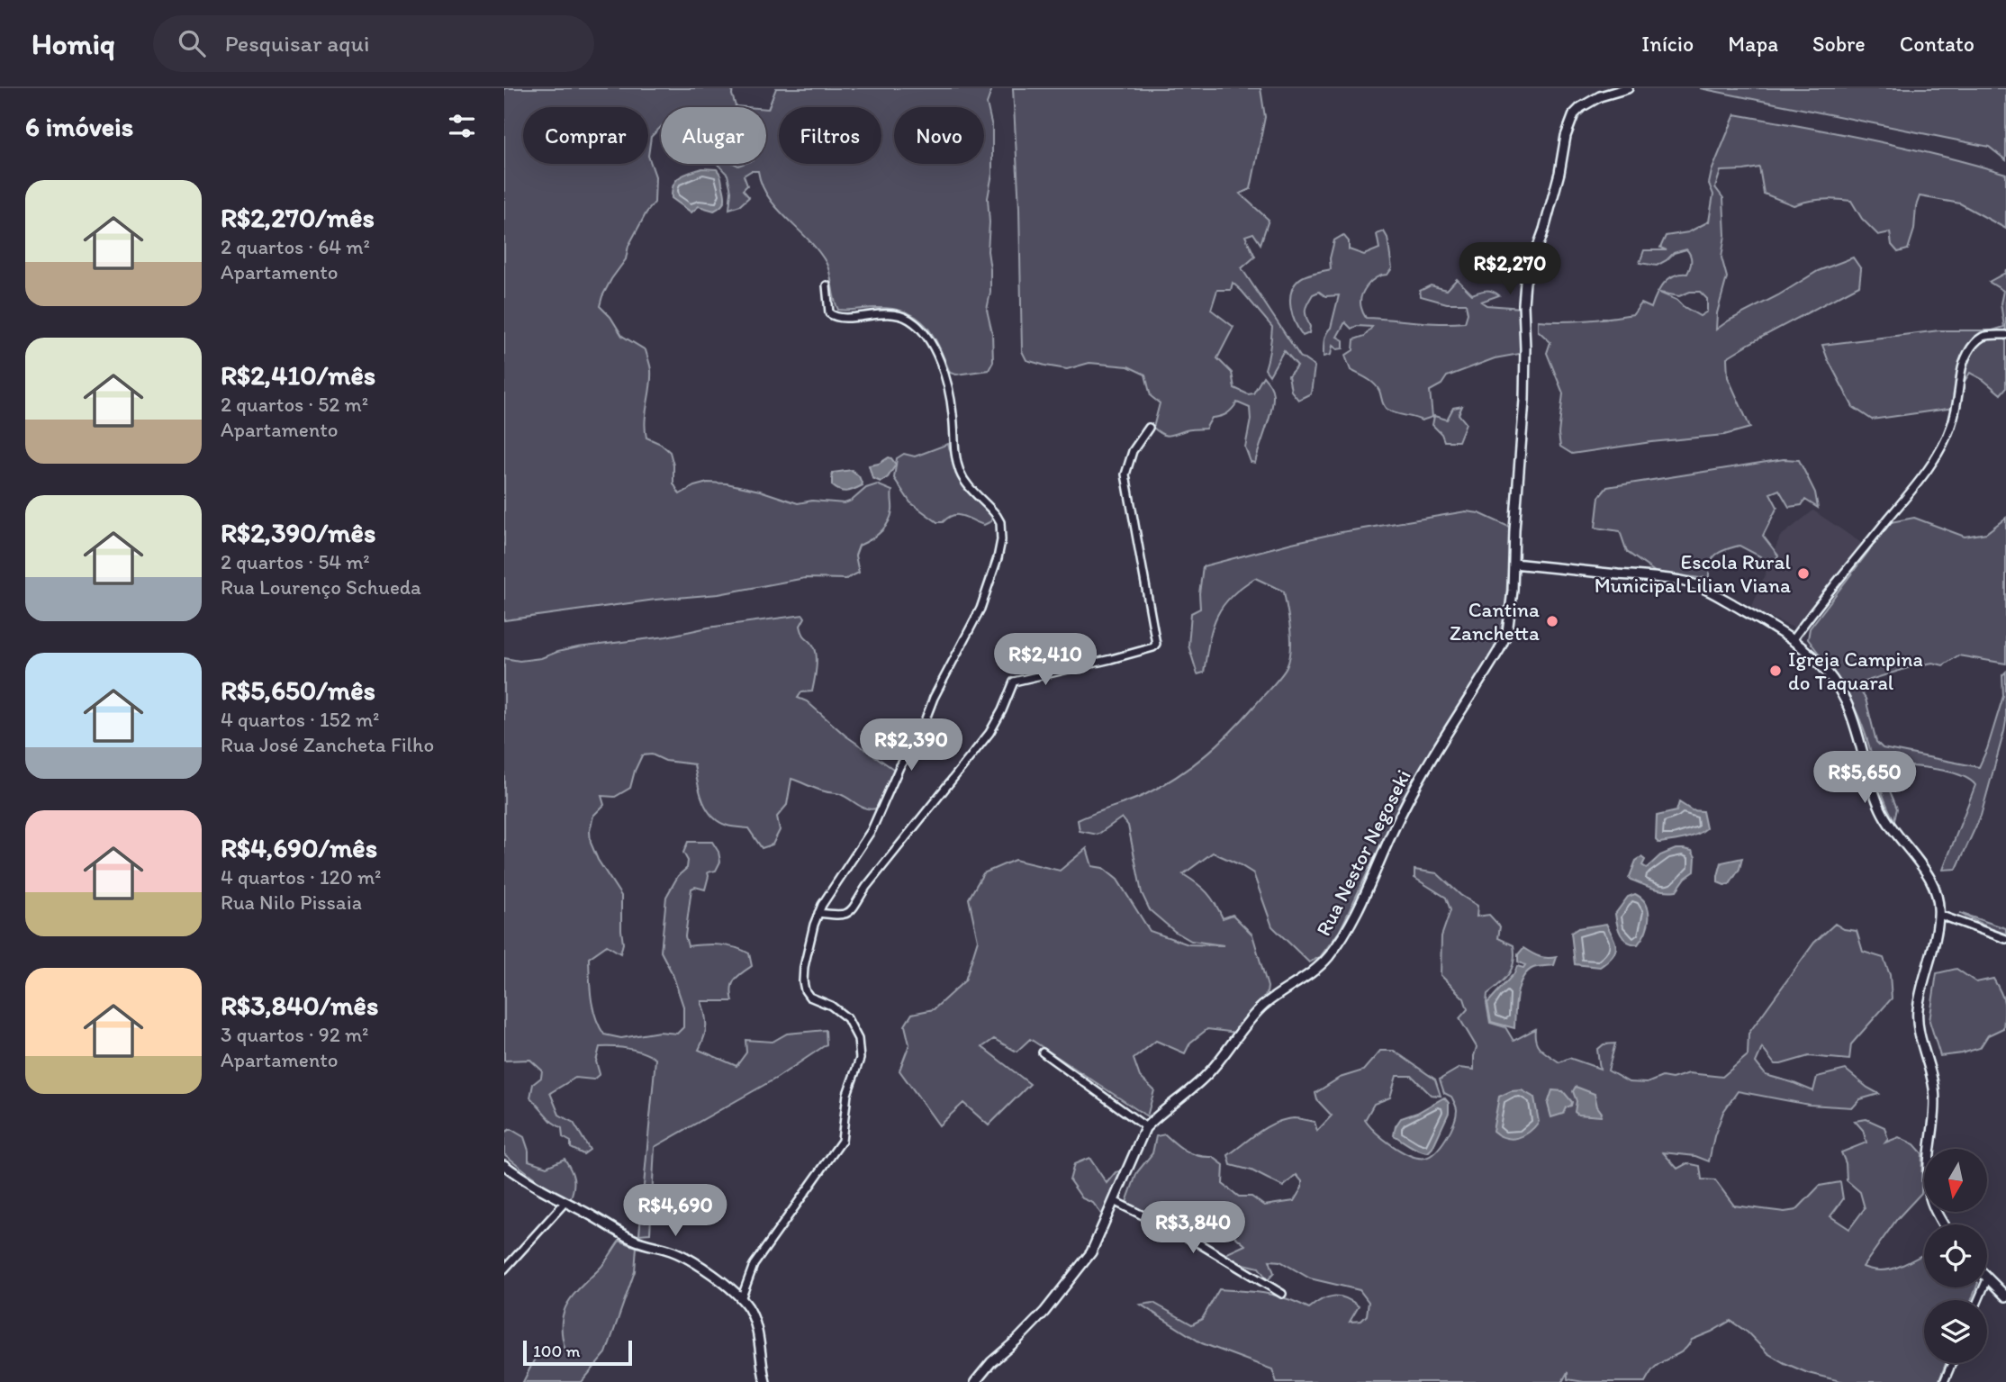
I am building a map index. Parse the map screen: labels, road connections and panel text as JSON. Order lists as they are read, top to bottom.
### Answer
{
  "streets": {
    "street": ["Rua Nestor Negoseki"]
  },
  "places": ["Escola Rural Municipal Lilian Viana", "Cantina Zanchetta", "Igreja Campina do Taquaral"],
  "scale_bar": "100 m",
  "north": "bottom",
  "page": {
    "header": "Homiq",
    "search": "Pesquisar aqui",
    "nav": [
      "Início",
      "Mapa",
      "Sobre",
      "Contato"
    ],
    "heading": "6 imóveis",
    "chip": [
      "Comprar",
      "Alugar",
      "Filtros",
      "Novo"
    ],
    "list": [
      {
        "name": "R$2,270/mês",
        "note": "2 quartos · 64 m² · Apartamento"
      },
      {
        "name": "R$2,410/mês",
        "note": "2 quartos · 52 m² · Apartamento"
      },
      {
        "name": "R$2,390/mês",
        "note": "2 quartos · 54 m² · Rua Lourenço Schueda"
      },
      {
        "name": "R$5,650/mês",
        "note": "4 quartos · 152 m² · Rua José Zancheta Filho"
      },
      {
        "name": "R$4,690/mês",
        "note": "4 quartos · 120 m² · Rua Nilo Pissaia"
      },
      {
        "name": "R$3,840/mês",
        "note": "3 quartos · 92 m² · Apartamento"
      }
    ],
    "price": [
      "R$2,270",
      "R$2,410",
      "R$2,390",
      "R$5,650",
      "R$4,690",
      "R$3,840"
    ],
    "scale": "100 m"
  }
}
